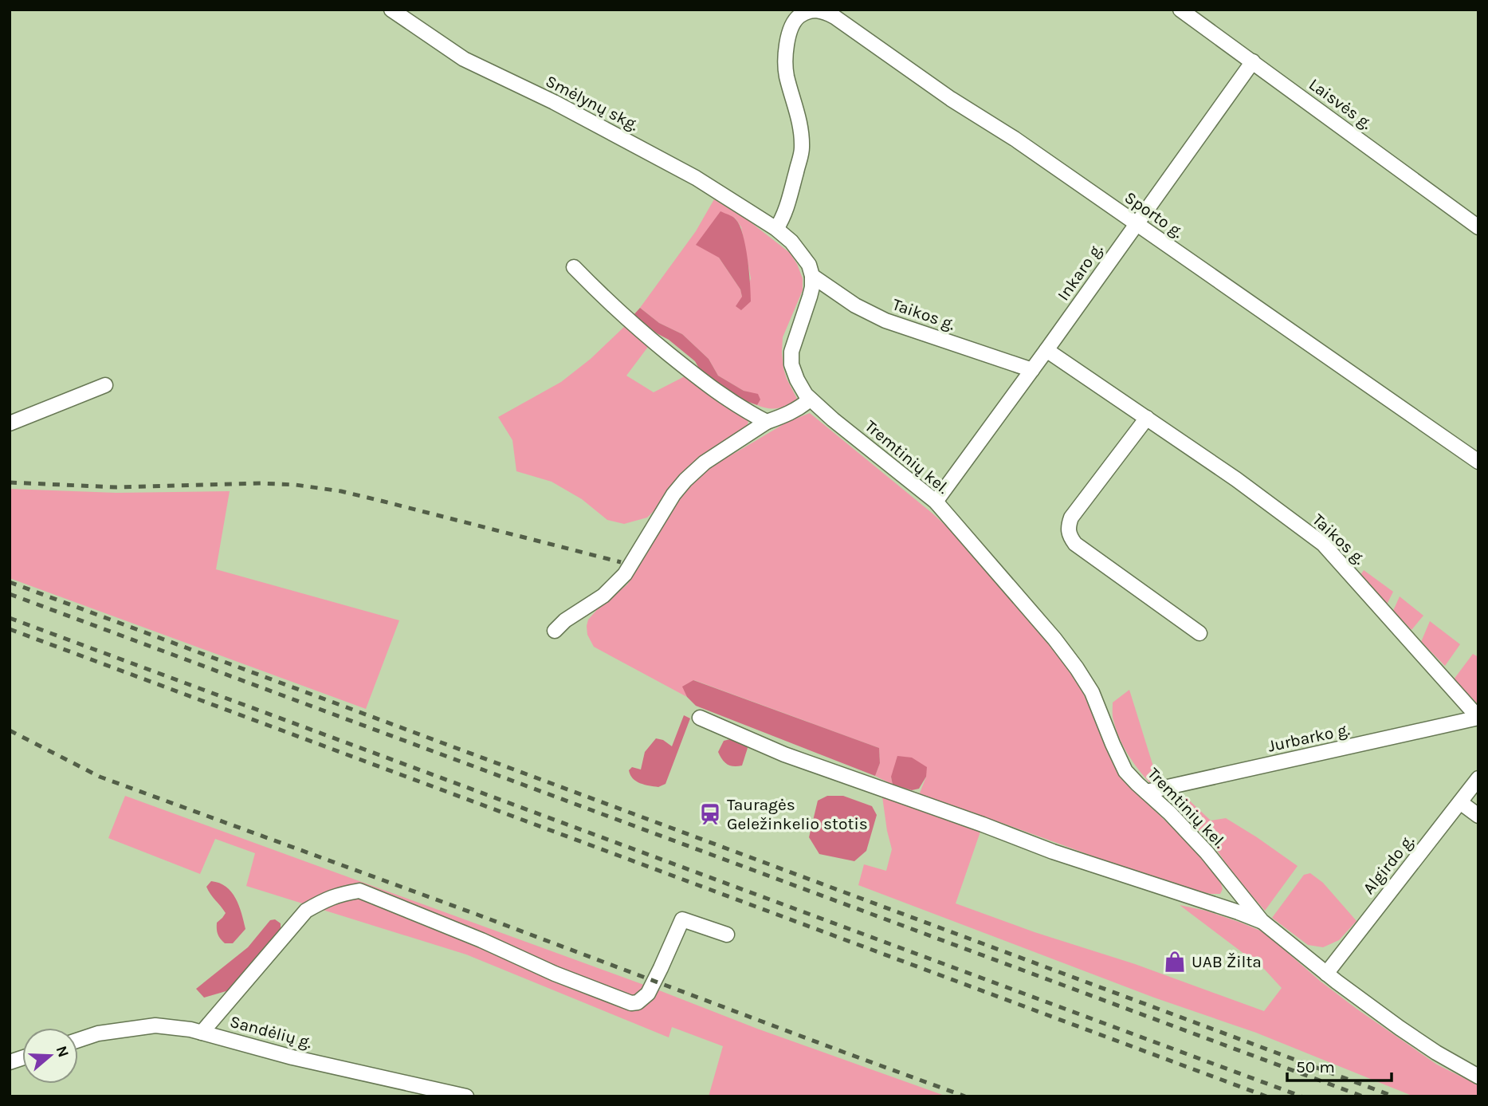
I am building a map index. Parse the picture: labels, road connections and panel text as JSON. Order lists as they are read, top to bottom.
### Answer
{
  "streets": {
    "street": [
      "Smėlynų skg.",
      "Laisvės g.",
      "Sporto g.",
      "Inkaro g.",
      "Taikos g.",
      "Tremtinių kel.",
      "Jurbarko g.",
      "Algirdo g.",
      "Sandėlių g."
    ]
  },
  "crossings": [
    ["Smėlynų skg.", "Sporto g."],
    ["Laisvės g.", "Inkaro g."],
    ["Sporto g.", "Inkaro g."],
    ["Inkaro g.", "Taikos g."],
    ["Inkaro g.", "Tremtinių kel."],
    ["Taikos g.", "Tremtinių kel."],
    ["Taikos g.", "Jurbarko g."],
    ["Tremtinių kel.", "Jurbarko g."],
    ["Tremtinių kel.", "Algirdo g."]
  ],
  "places": {
    "station": ["Tauragės Geležinkelio stotis"],
    "shop": ["UAB Žilta"]
  },
  "scale_bar": "50 m",
  "north": "right"
}
